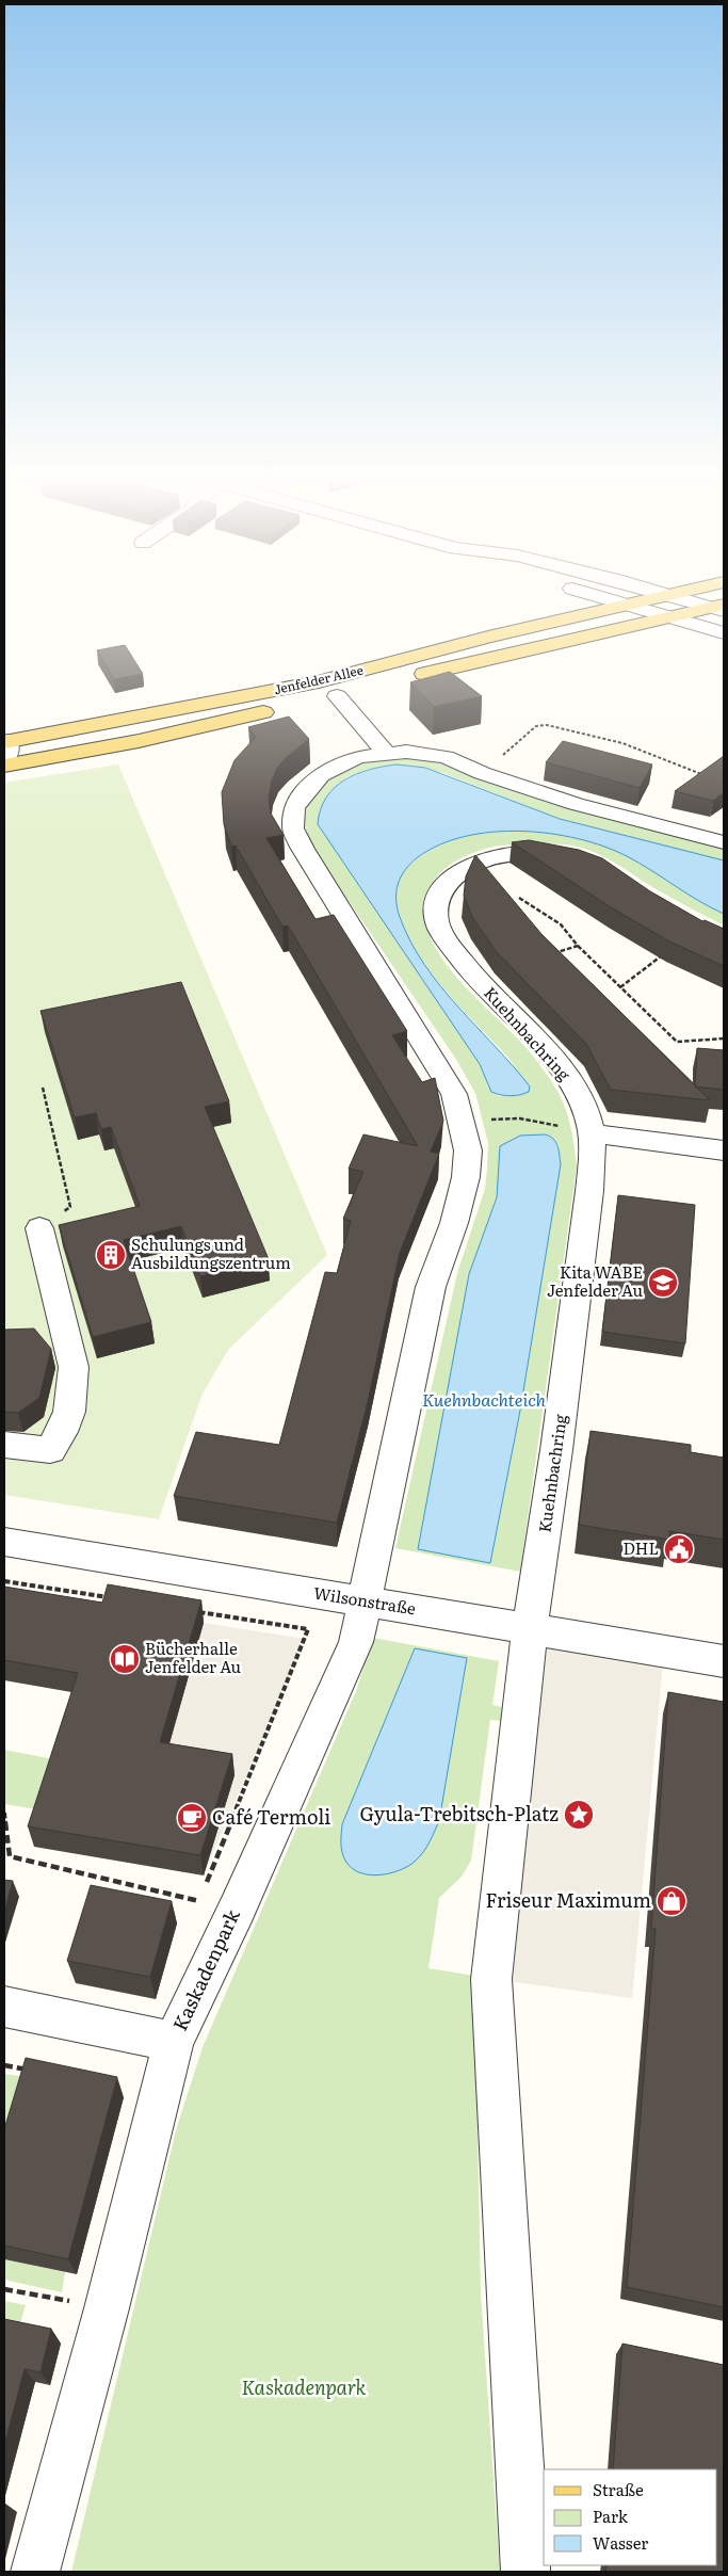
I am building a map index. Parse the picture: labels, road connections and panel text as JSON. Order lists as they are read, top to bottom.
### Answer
{
  "streets": {
    "main road": ["Jenfelder Allee"],
    "street": ["Kuehnbachring", "Wilsonstraße", "Kaskadenpark"]
  },
  "crossings": [
    ["Kuehnbachring", "Wilsonstraße"],
    ["Wilsonstraße", "Kaskadenpark"]
  ],
  "water": ["Kuehnbachteich"],
  "parks": ["Kaskadenpark"],
  "places": {
    "building": ["Schulungs und Ausbildungszentrum"],
    "school or university": ["Kita WABE Jenfelder Au"],
    "public building": ["DHL"],
    "library": ["Bücherhalle Jenfelder Au"],
    "place": ["Gyula-Trebitsch-Platz"],
    "cafe": ["Café Termoli"],
    "shop": ["Friseur Maximum"]
  },
  "legend": ["Straße", "Park", "Wasser"]
}
